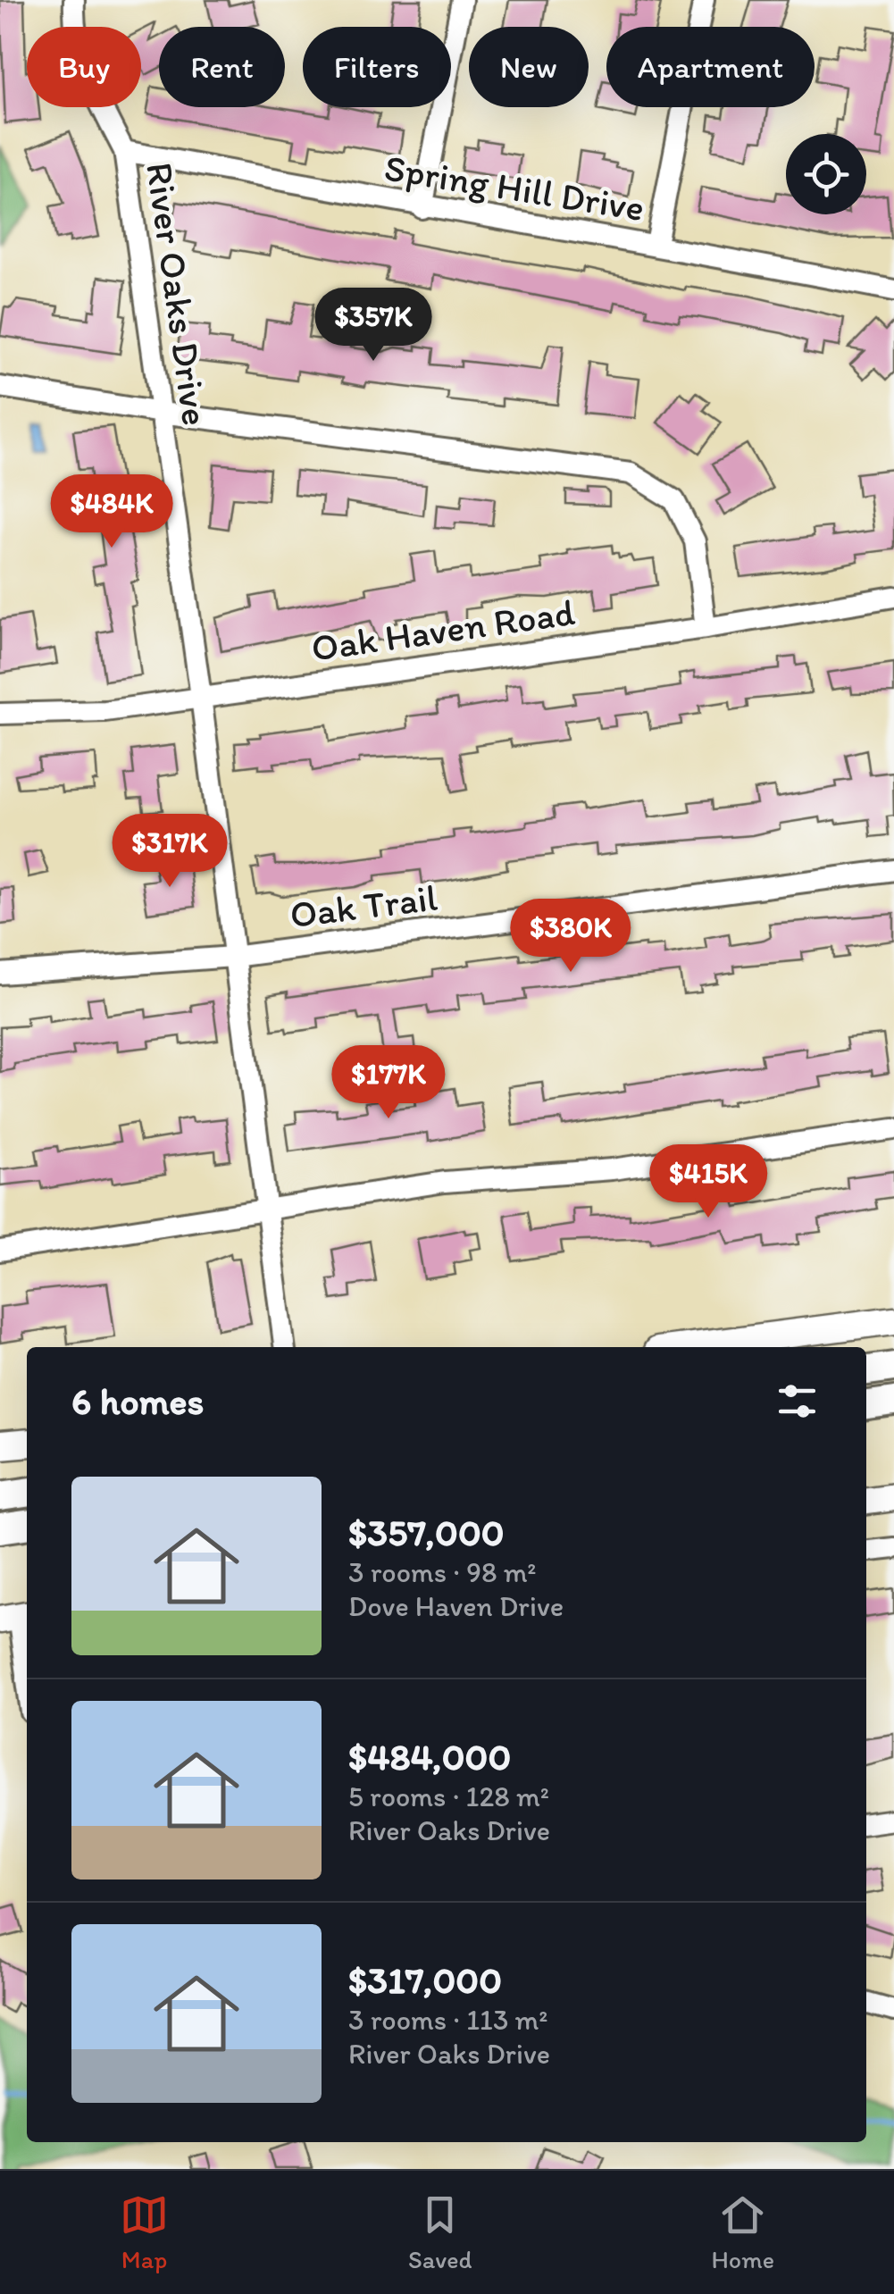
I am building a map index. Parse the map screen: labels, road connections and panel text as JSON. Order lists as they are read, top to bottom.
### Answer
{
  "streets": {
    "street": [
      "Spring Hill Drive",
      "River Oaks Drive",
      "Oak Haven Road",
      "Oak Trail"
    ]
  },
  "crossings": [
    ["Spring Hill Drive", "River Oaks Drive"],
    ["River Oaks Drive", "Oak Haven Road"],
    ["River Oaks Drive", "Oak Trail"]
  ],
  "page": {
    "chip": [
      "Buy",
      "Rent",
      "Filters",
      "New",
      "Apartment"
    ],
    "price": [
      "$357K",
      "$484K",
      "$317K",
      "$380K",
      "$177K",
      "$415K"
    ],
    "heading": "6 homes",
    "list": [
      {
        "name": "$357,000",
        "note": "3 rooms · 98 m² · Dove Haven Drive"
      },
      {
        "name": "$484,000",
        "note": "5 rooms · 128 m² · River Oaks Drive"
      },
      {
        "name": "$317,000",
        "note": "3 rooms · 113 m² · River Oaks Drive"
      }
    ],
    "tabs": ["Map", "Saved", "Home"]
  }
}
